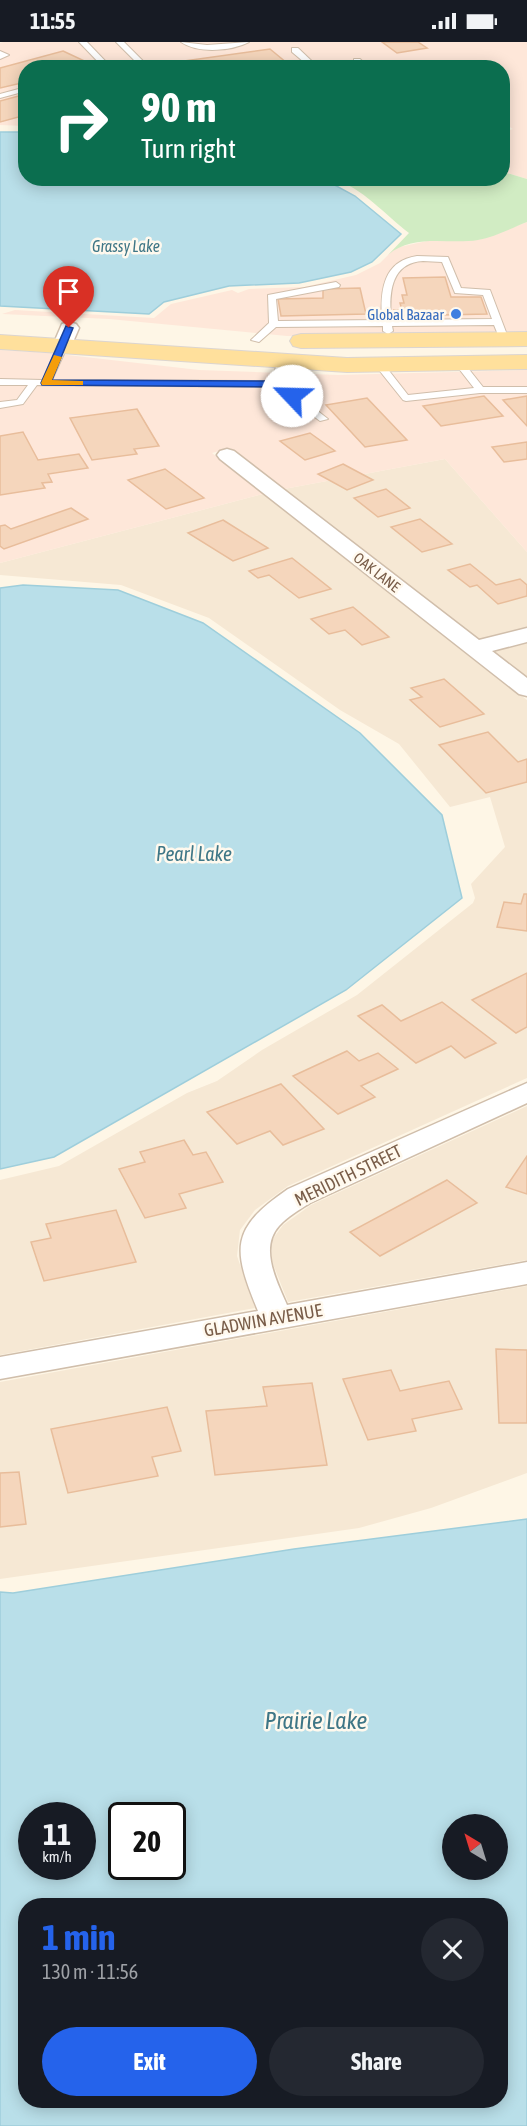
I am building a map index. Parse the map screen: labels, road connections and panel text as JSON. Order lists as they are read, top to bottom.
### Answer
{
  "streets": {
    "street": ["OAK LANE", "MERIDITH STREET", "GLADWIN AVENUE"]
  },
  "crossings": [
    ["MERIDITH STREET", "GLADWIN AVENUE"]
  ],
  "water": ["Grassy Lake", "Pearl Lake", "Prairie Lake"],
  "places": ["Global Bazaar"],
  "north": "top left",
  "page": {
    "status": "11:55",
    "turn": ["90 m", "Turn right"],
    "speed": "11 km/h",
    "limit": "20",
    "heading": ["1 min", "130 m · 11:56"],
    "buttons": ["Exit", "Share"]
  }
}
